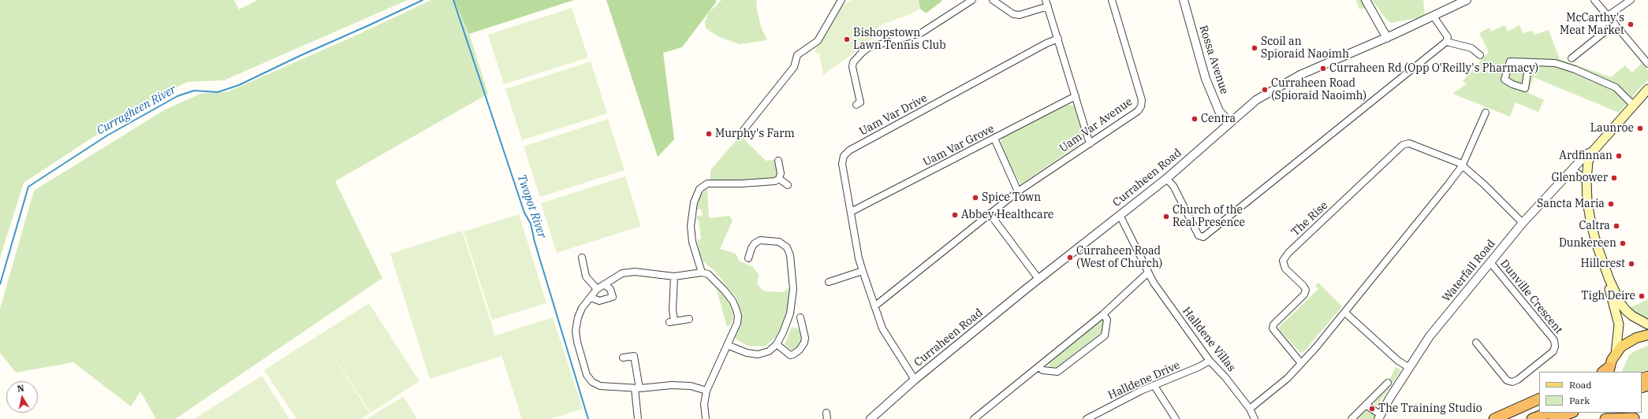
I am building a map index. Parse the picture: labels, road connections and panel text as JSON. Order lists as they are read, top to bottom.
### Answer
{
  "streets": {
    "street": [
      "Rossa Avenue",
      "Uam Var Drive",
      "Uam Var Avenue",
      "Uam Var Grove",
      "Curraheen Road",
      "The Rise",
      "Waterfall Road",
      "Dunville Crescent",
      "Halldene Villas",
      "Halldene Drive"
    ]
  },
  "crossings": [
    ["Rossa Avenue", "Curraheen Road"],
    ["Uam Var Drive", "Uam Var Avenue"],
    ["Uam Var Drive", "Uam Var Grove"],
    ["Uam Var Drive", "Curraheen Road"],
    ["Curraheen Road", "Halldene Villas"],
    ["The Rise", "Waterfall Road"],
    ["Waterfall Road", "Dunville Crescent"],
    ["Halldene Villas", "Halldene Drive"]
  ],
  "water": ["Curragheen River", "Twopot River"],
  "places": [
    "McCarthy's Meat Market",
    "Bishopstown Lawn Tennis Club",
    "Scoil an Spioraid Naoimh",
    "Curraheen Rd (Opp O'Reilly's Pharmacy)",
    "Curraheen Road (Spioraid Naoimh)",
    "Centra",
    "Launroe",
    "Murphy's Farm",
    "Ardfinnan",
    "Glenbower",
    "Spice Town",
    "Sancta Maria",
    "Abbey Healthcare",
    "Church of the Real Presence",
    "Caltra",
    "Dunkereen",
    "Curraheen Road (West of Church)",
    "Hillcrest",
    "Tigh Deire",
    "The Training Studio"
  ],
  "legend": ["Road", "Park"],
  "north": "top"
}
